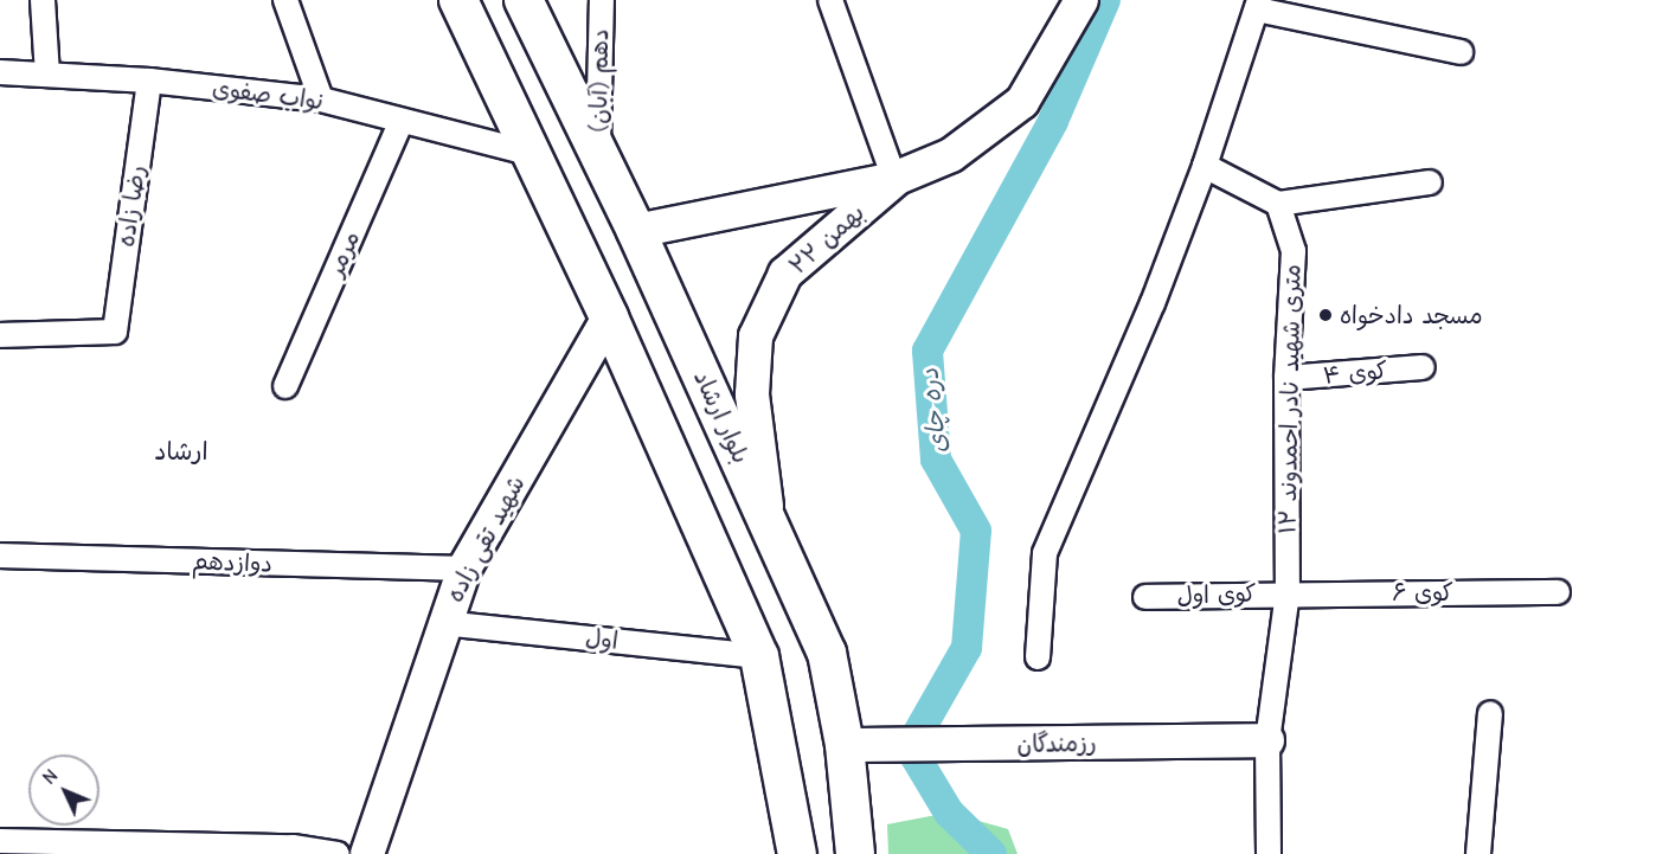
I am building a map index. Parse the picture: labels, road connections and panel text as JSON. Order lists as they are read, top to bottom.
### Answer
{
  "streets": {
    "main road": ["بلوار ارشاد"],
    "street": [
      "دهم (آبان)",
      "نواب صفوی",
      "رضا زاده",
      "۲۲ بهمن",
      "مرمر",
      "کوی ۴",
      "۱۲ متری شهید نادر احمدوند",
      "شهید تقی زاده",
      "دوازدهم",
      "کوی ۶",
      "کوی اول",
      "اول",
      "رزمندگان"
    ]
  },
  "crossings": [
    ["دهم (آبان)", "بلوار ارشاد"],
    ["نواب صفوی", "رضا زاده"],
    ["نواب صفوی", "مرمر"],
    ["۲۲ بهمن", "بلوار ارشاد"],
    ["کوی ۴", "۱۲ متری شهید نادر احمدوند"],
    ["۱۲ متری شهید نادر احمدوند", "کوی ۶"],
    ["۱۲ متری شهید نادر احمدوند", "کوی اول"],
    ["۱۲ متری شهید نادر احمدوند", "رزمندگان"],
    ["بلوار ارشاد", "رزمندگان"],
    ["شهید تقی زاده", "دوازدهم"],
    ["شهید تقی زاده", "اول"],
    ["کوی ۶", "کوی اول"]
  ],
  "districts": ["ارشاد"],
  "water": ["دره چای"],
  "places": ["مسجد دادخواه"],
  "north": "top left"
}
